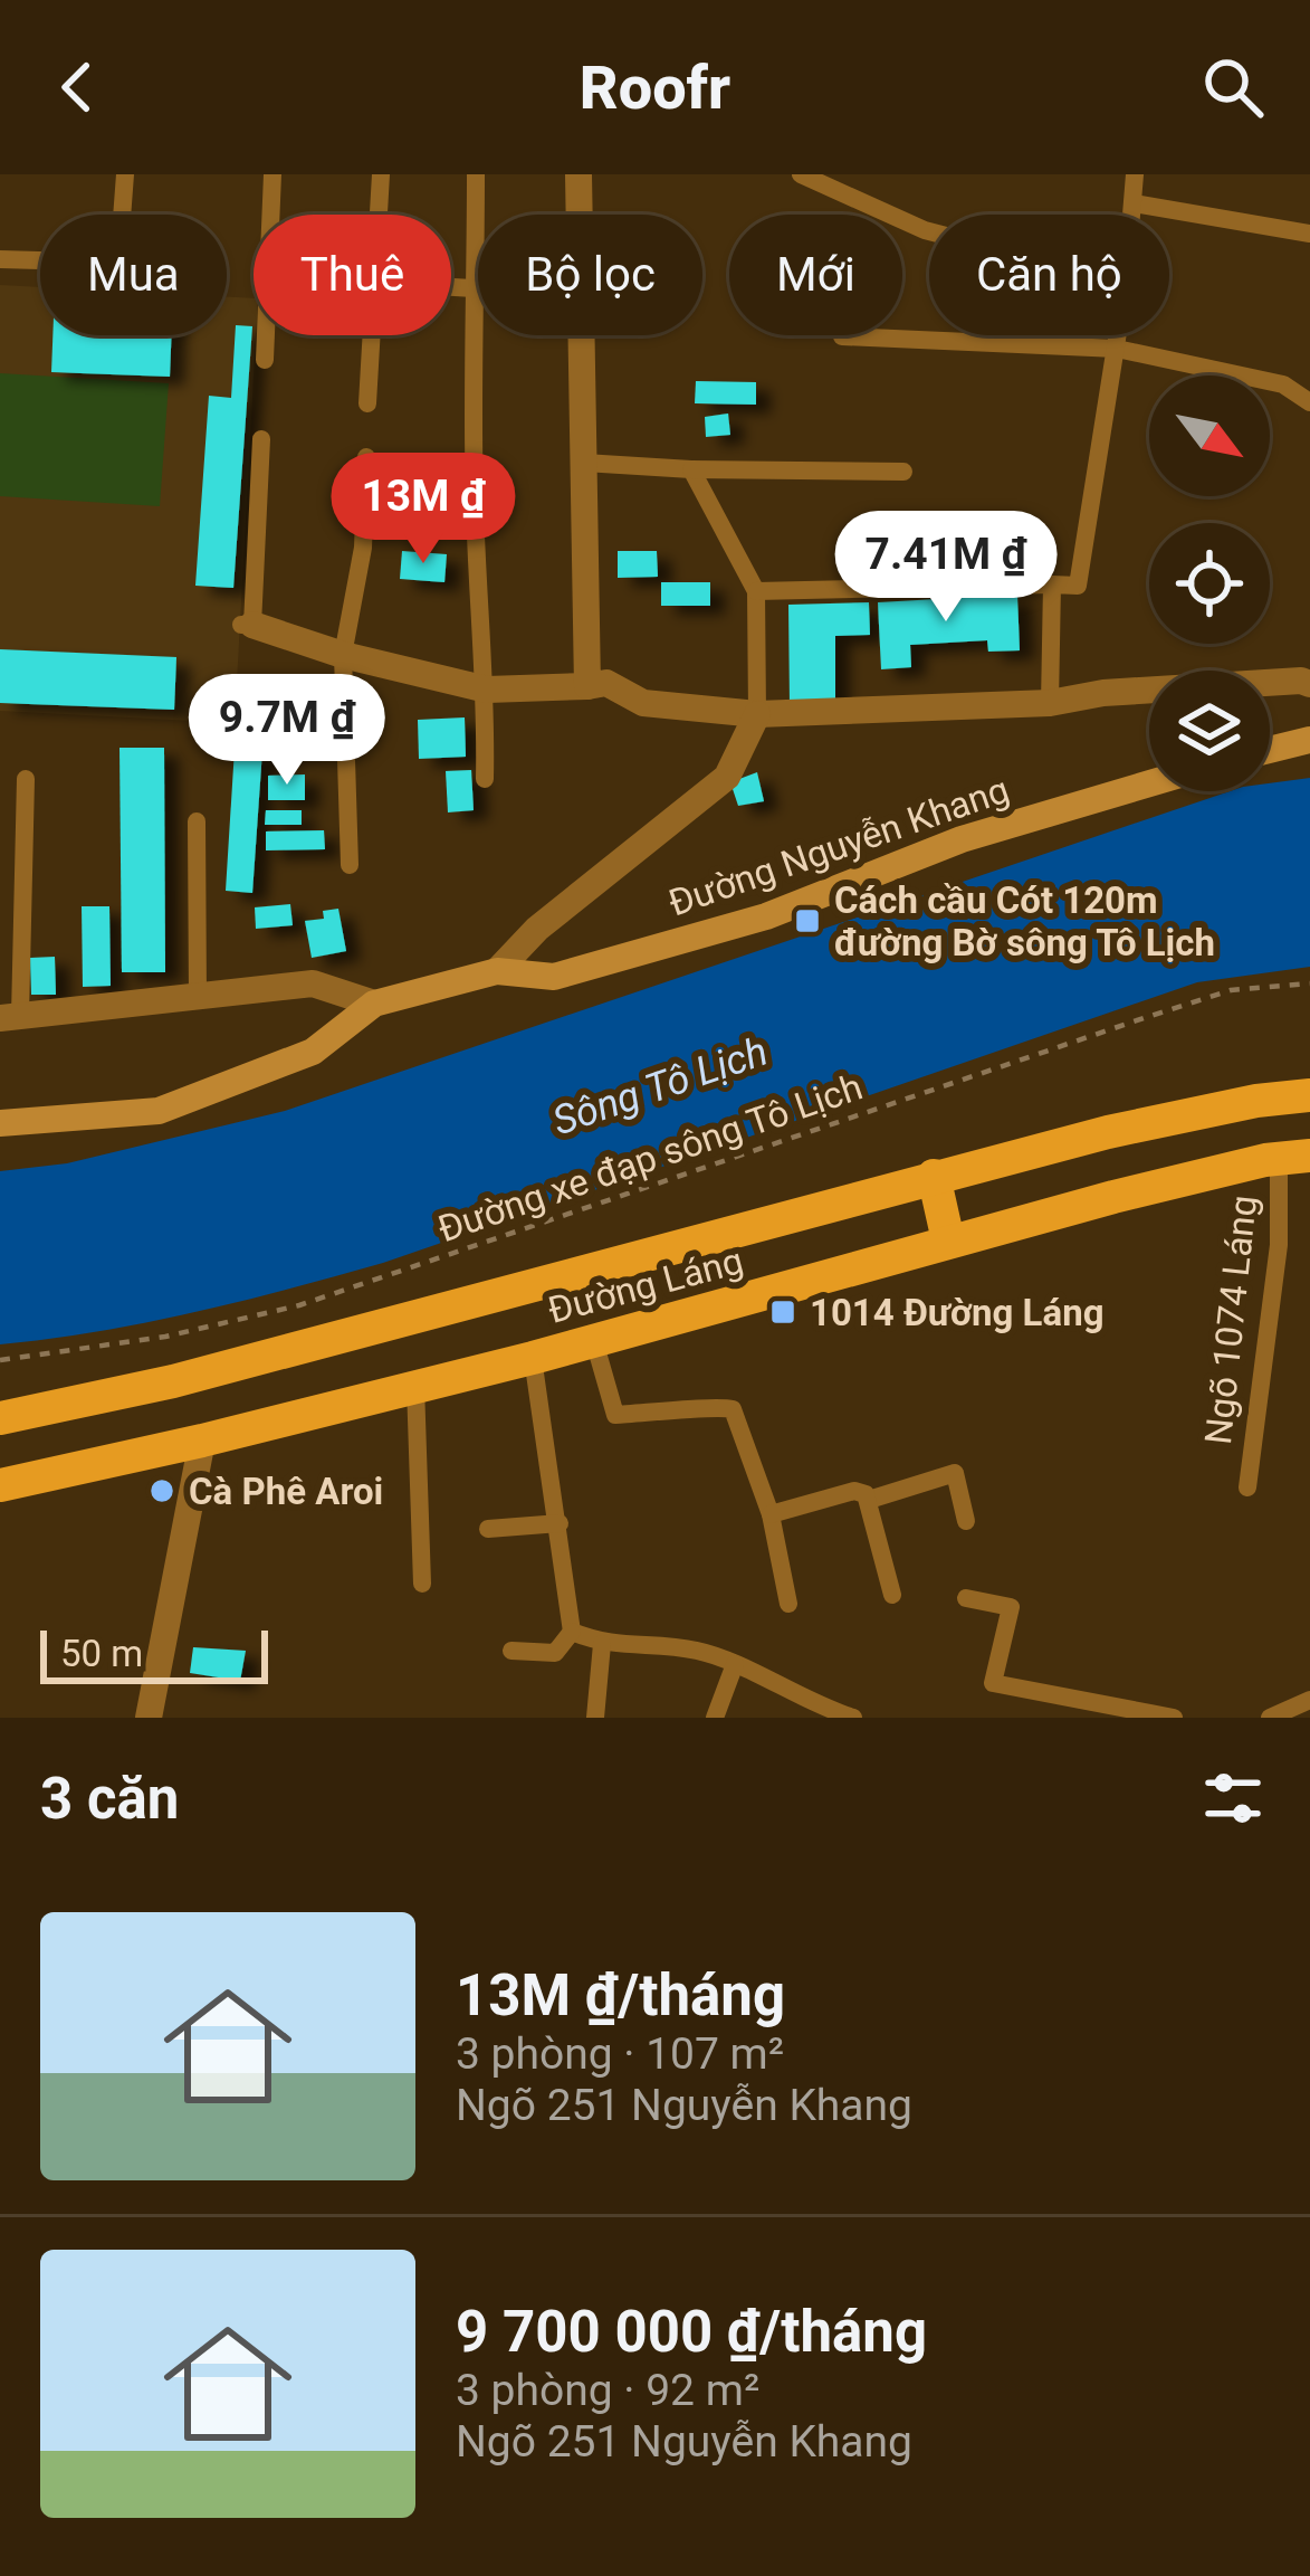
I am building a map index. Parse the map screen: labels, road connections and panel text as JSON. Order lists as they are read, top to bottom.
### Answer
{
  "streets": {
    "main road": ["Đường Nguyễn Khang", "Đường Láng"],
    "lane": ["Ngõ 1074 Láng"],
    "path": ["Đường xe đạp sông Tô Lịch"]
  },
  "crossings": [
    ["Đường Láng", "Ngõ 1074 Láng"]
  ],
  "water": ["Sông Tô Lịch"],
  "places": {
    "transit": ["Cách cầu Cót 120m đường Bờ sông Tô Lịch", "1014 Đường Láng"],
    "other": ["Cà Phê Aroi"]
  },
  "scale_bar": "50 m",
  "north": "bottom right",
  "page": {
    "header": "Roofr",
    "chip": [
      "Mua",
      "Thuê",
      "Bộ lọc",
      "Mới",
      "Căn hộ"
    ],
    "price": ["13M ₫", "7.41M ₫", "9.7M ₫"],
    "scale": "50 m",
    "heading": "3 căn",
    "list": [
      {
        "name": "13M ₫/tháng",
        "note": "3 phòng · 107 m² · Ngõ 251 Nguyễn Khang"
      },
      {
        "name": "9 700 000 ₫/tháng",
        "note": "3 phòng · 92 m² · Ngõ 251 Nguyễn Khang"
      }
    ]
  }
}
